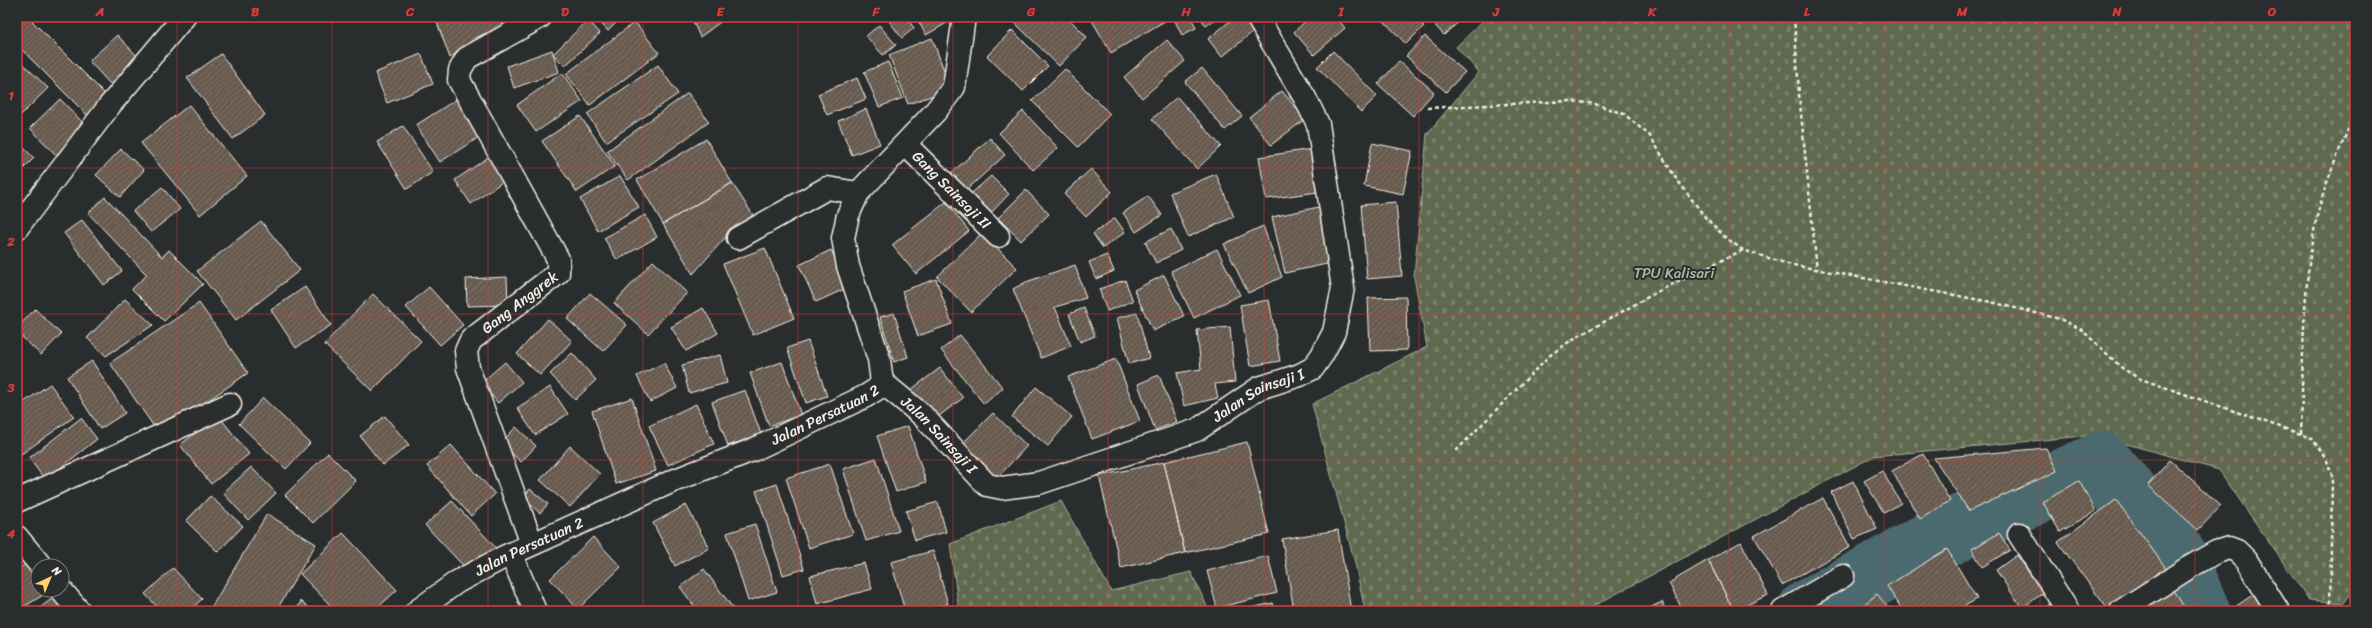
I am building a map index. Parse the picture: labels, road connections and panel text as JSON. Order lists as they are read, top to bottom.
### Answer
{
  "streets": {
    "street": [
      "Gang Sainsaji II",
      "Gang Anggrek",
      "Jalan Sainsaji I",
      "Jalan Persatuan 2"
    ]
  },
  "crossings": [
    ["Gang Sainsaji II", "Jalan Persatuan 2"],
    ["Gang Anggrek", "Jalan Persatuan 2"],
    ["Jalan Sainsaji I", "Jalan Persatuan 2"]
  ],
  "parks": ["TPU Kalisari"],
  "north": "top right",
  "grid": {
    "columns": [
      "A",
      "B",
      "C",
      "D",
      "E",
      "F",
      "G",
      "H",
      "I",
      "J",
      "K",
      "L",
      "M",
      "N",
      "O"
    ],
    "rows": [
      "1",
      "2",
      "3",
      "4"
    ]
  }
}
